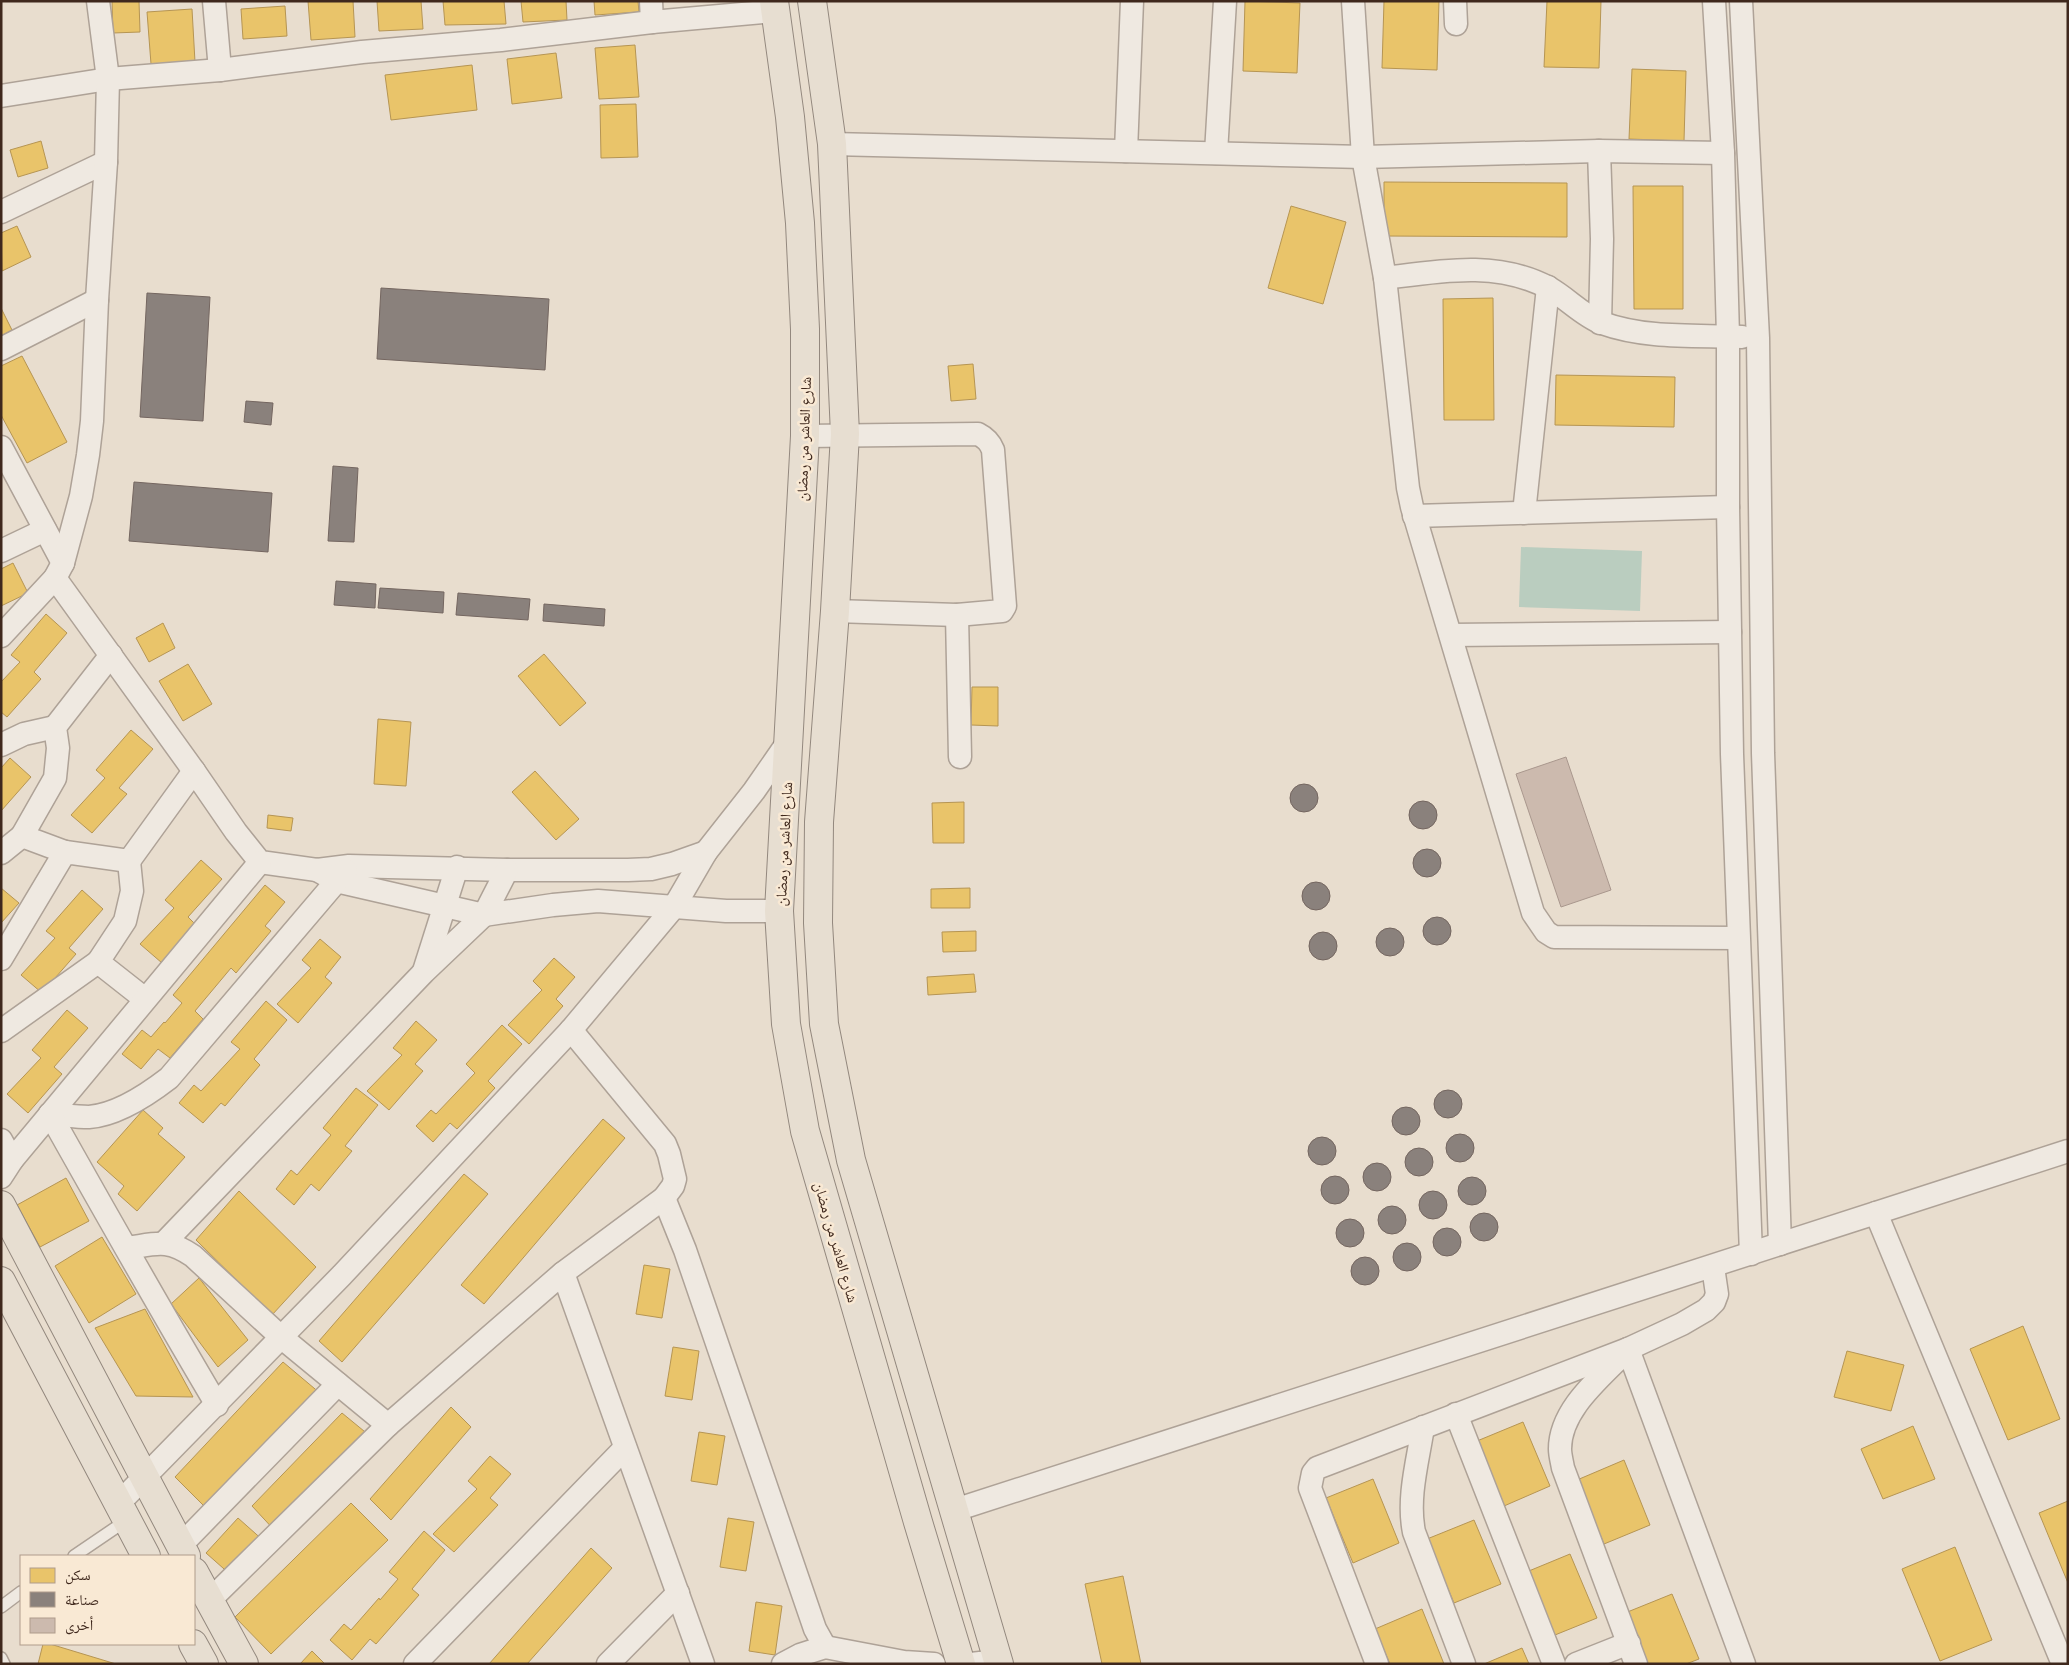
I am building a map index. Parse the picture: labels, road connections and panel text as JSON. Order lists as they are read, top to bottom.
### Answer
{
  "streets": {
    "main road": ["شارع العاشر من رمضان"]
  },
  "legend": ["سكن", "صناعة", "أخرى"]
}
